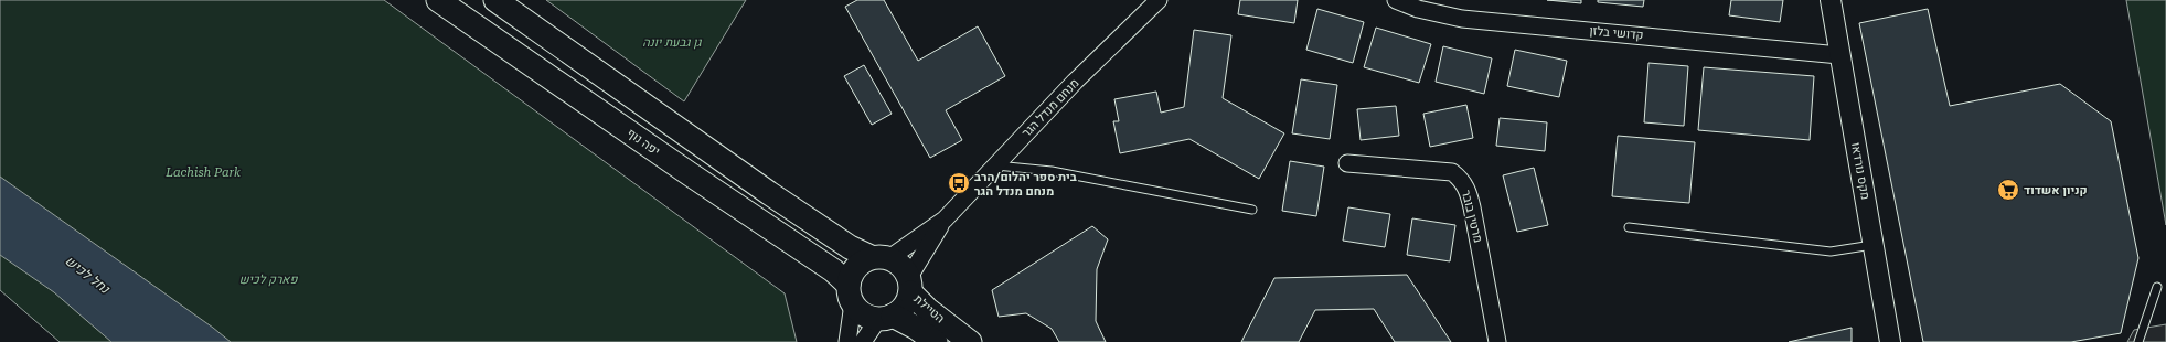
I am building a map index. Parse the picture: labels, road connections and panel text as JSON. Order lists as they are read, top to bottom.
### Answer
{
  "streets": {
    "main road": ["יפה נוף", "הטיילת"],
    "street": [
      "קדושי בלזן",
      "מנחם מנדל הגר",
      "מקס נורדאו",
      "מרטין בובר"
    ]
  },
  "crossings": [
    ["קדושי בלזן", "מקס נורדאו"],
    ["יפה נוף", "הטיילת"]
  ],
  "water": ["נחל לכיש"],
  "parks": ["גן גבעת יונה", "Lachish Park", "פארק לכיש"],
  "places": {
    "bus stop": ["בית ספר יהלום/הרב מנחם מנדל הגר"],
    "supermarket": ["קניון אשדוד"]
  }
}
